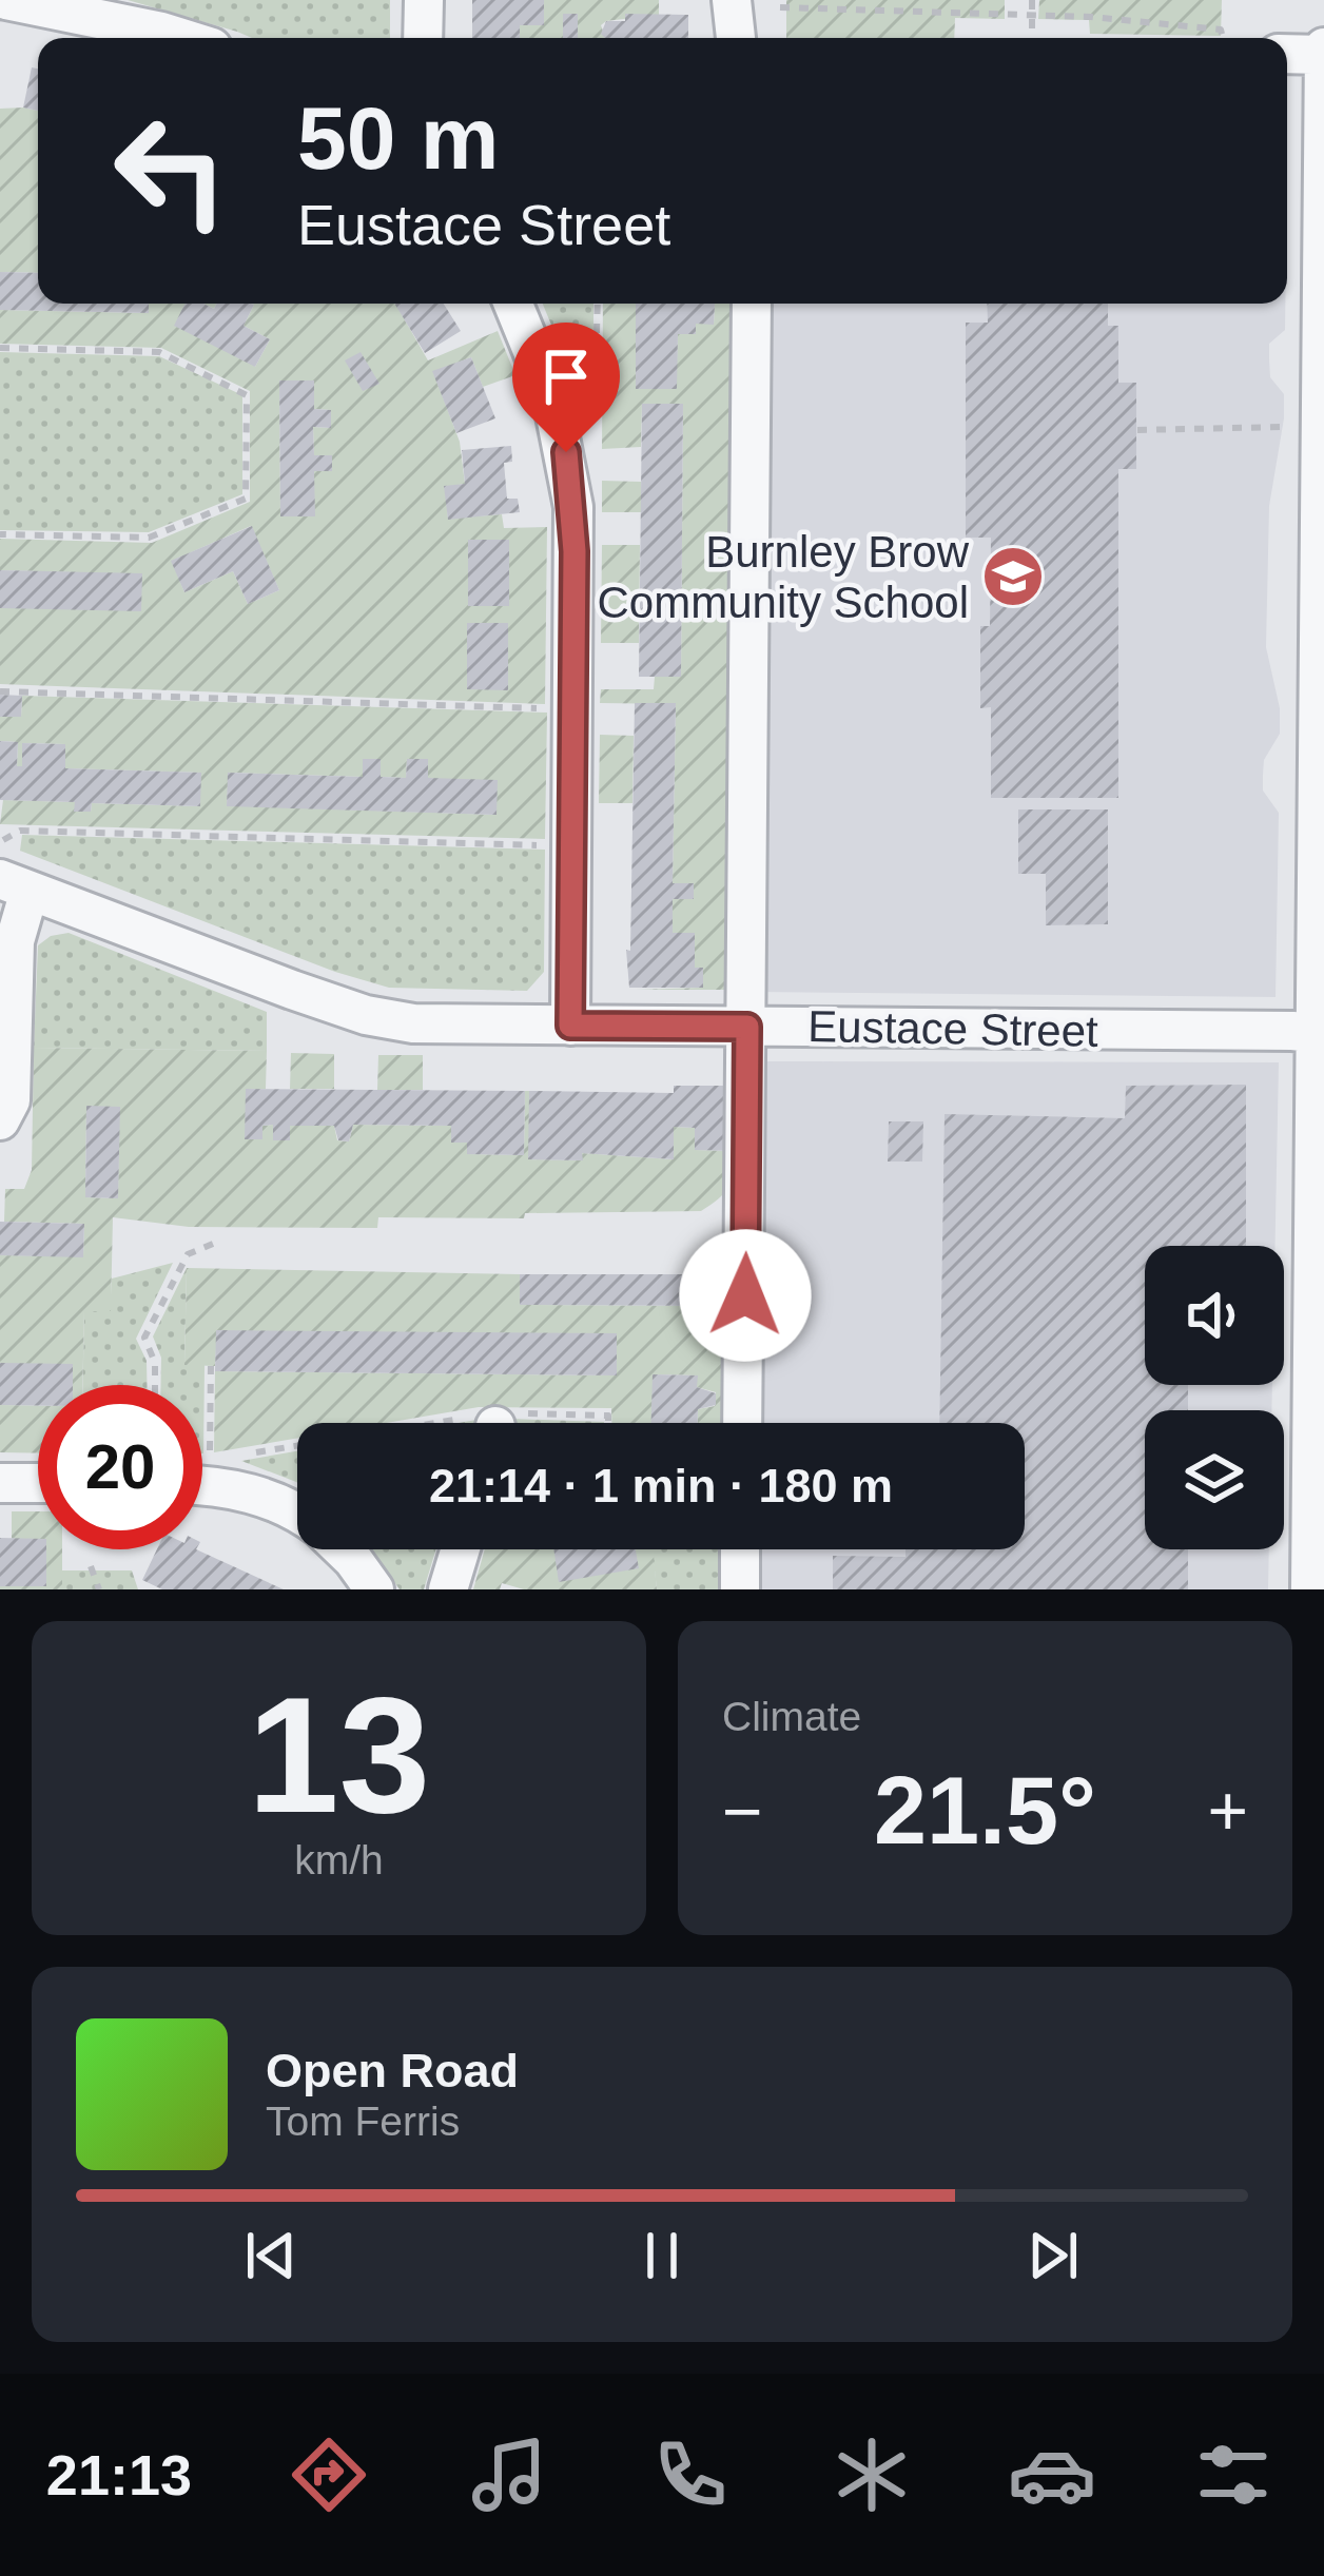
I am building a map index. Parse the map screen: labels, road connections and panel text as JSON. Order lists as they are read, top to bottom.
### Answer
{
  "streets": {
    "street": ["Eustace Street"]
  },
  "places": {
    "school or university": ["Burnley Brow Community School"]
  },
  "page": {
    "turn": ["50 m", "Eustace Street"],
    "limit": "20",
    "trip": "21:14 · 1 min · 180 m",
    "tile": [
      ["13", "km/h"],
      "Climate"
    ],
    "heat": ["−", "21.5°", "+"],
    "song": ["Open Road", "Tom Ferris"],
    "tabs": "21:13"
  }
}
